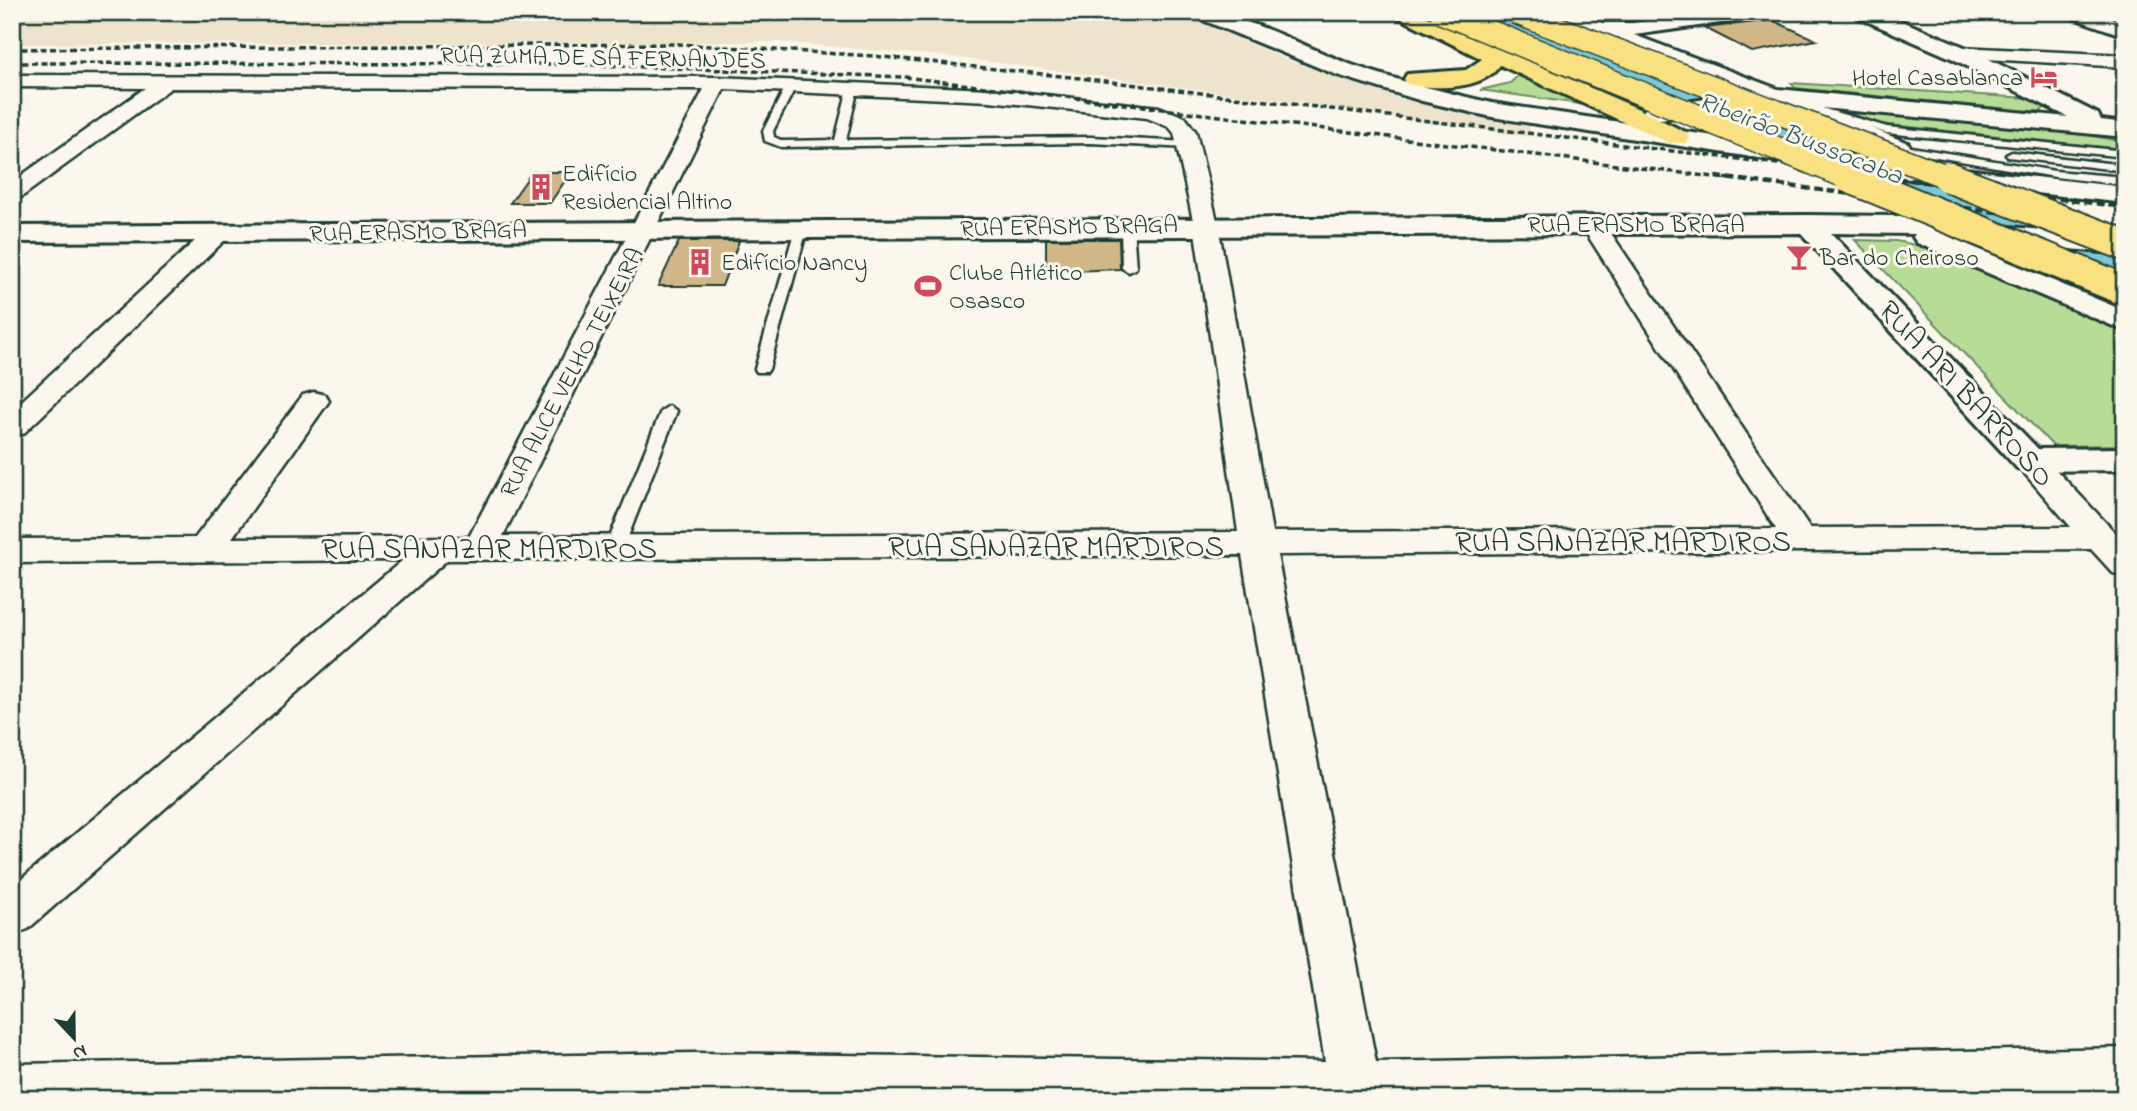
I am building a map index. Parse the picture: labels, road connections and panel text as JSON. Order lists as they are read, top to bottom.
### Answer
{
  "streets": {
    "street": [
      "RUA ZUMA DE SÁ FERNANDES",
      "RUA ERASMO BRAGA",
      "RUA ALICE VELHO TEIXEIRA",
      "RUA ARI BARROSO",
      "RUA SANAZAR MARDIROS"
    ]
  },
  "crossings": [
    ["RUA ZUMA DE SÁ FERNANDES", "RUA ALICE VELHO TEIXEIRA"],
    ["RUA ERASMO BRAGA", "RUA ALICE VELHO TEIXEIRA"],
    ["RUA ERASMO BRAGA", "RUA ARI BARROSO"],
    ["RUA ALICE VELHO TEIXEIRA", "RUA SANAZAR MARDIROS"],
    ["RUA ARI BARROSO", "RUA SANAZAR MARDIROS"]
  ],
  "water": ["Ribeirão Bussocaba"],
  "places": {
    "hotel": ["Hotel Casablanca"],
    "building": ["Edifício Residencial Altino", "Edifício Nancy"],
    "bar": ["Bar do Cheiroso"],
    "sports": ["Clube Atlético Osasco"]
  },
  "north": "bottom"
}
